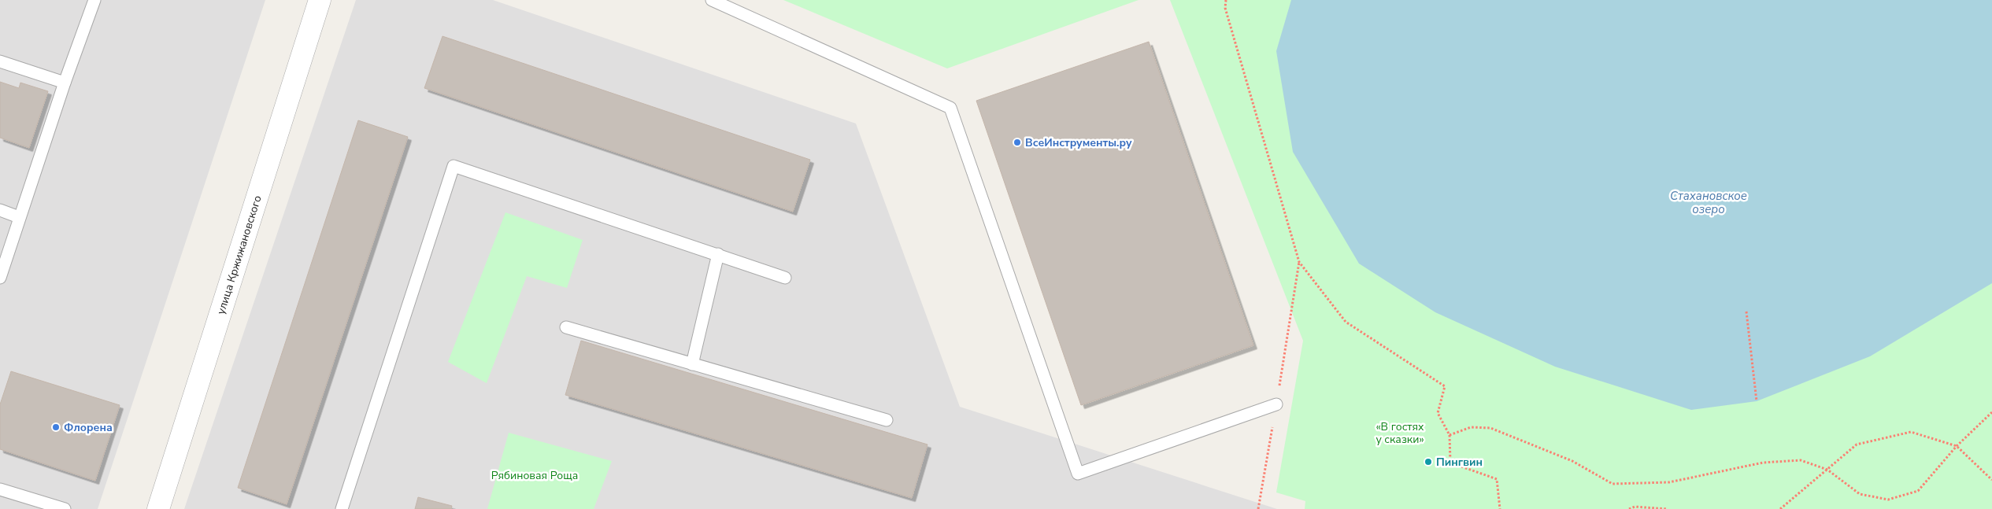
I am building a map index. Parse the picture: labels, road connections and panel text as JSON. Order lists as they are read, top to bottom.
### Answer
{
  "streets": {
    "street": ["улица Кржижановского"]
  },
  "water": ["Стахановское озеро"],
  "parks": ["«В гостях у сказки»", "Рябиновая Роща"],
  "places": ["ВсеИнструменты.ру", "Флорена", "Пингвин"]
}
